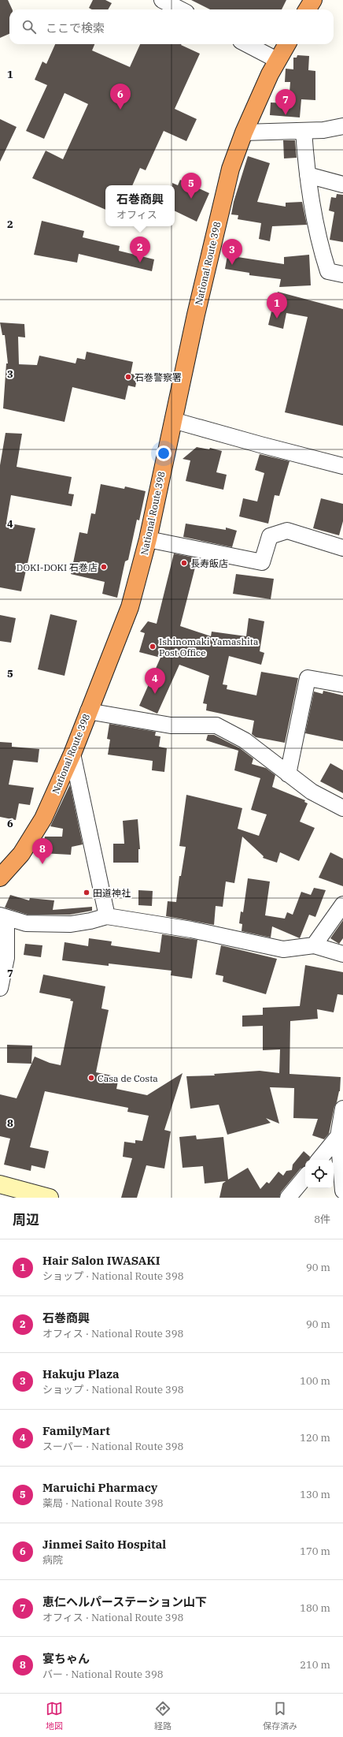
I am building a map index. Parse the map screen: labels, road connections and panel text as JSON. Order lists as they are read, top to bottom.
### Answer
{
  "streets": {
    "highway": ["National Route 398"]
  },
  "places": [
    "石巻警察署",
    "長寿飯店",
    "DOKI-DOKI 石巻店",
    "Ishinomaki Yamashita Post Office",
    "田道神社",
    "Casa de Costa"
  ],
  "page": {
    "search": "ここで検索",
    "pins": [
      "6",
      "7",
      "5",
      "2",
      "3",
      "1",
      "4",
      "8"
    ],
    "popup": ["石巻商興", "オフィス"],
    "heading": ["周辺", "8件"],
    "list": [
      {
        "mark": "1",
        "name": "Hair Salon IWASAKI",
        "note": "ショップ · National Route 398",
        "value": "90 m"
      },
      {
        "mark": "2",
        "name": "石巻商興",
        "note": "オフィス · National Route 398",
        "value": "90 m"
      },
      {
        "mark": "3",
        "name": "Hakuju Plaza",
        "note": "ショップ · National Route 398",
        "value": "100 m"
      },
      {
        "mark": "4",
        "name": "FamilyMart",
        "note": "スーパー · National Route 398",
        "value": "120 m"
      },
      {
        "mark": "5",
        "name": "Maruichi Pharmacy",
        "note": "薬局 · National Route 398",
        "value": "130 m"
      },
      {
        "mark": "6",
        "name": "Jinmei Saito Hospital",
        "note": "病院",
        "value": "170 m"
      },
      {
        "mark": "7",
        "name": "恵仁ヘルパーステーション山下",
        "note": "オフィス · National Route 398",
        "value": "180 m"
      },
      {
        "mark": "8",
        "name": "宴ちゃん",
        "note": "バー · National Route 398",
        "value": "210 m"
      }
    ],
    "nav": ["地図", "経路", "保存済み"]
  },
  "grid": {
    "rows": [
      "1",
      "2",
      "3",
      "4",
      "5",
      "6",
      "7",
      "8"
    ]
  }
}
